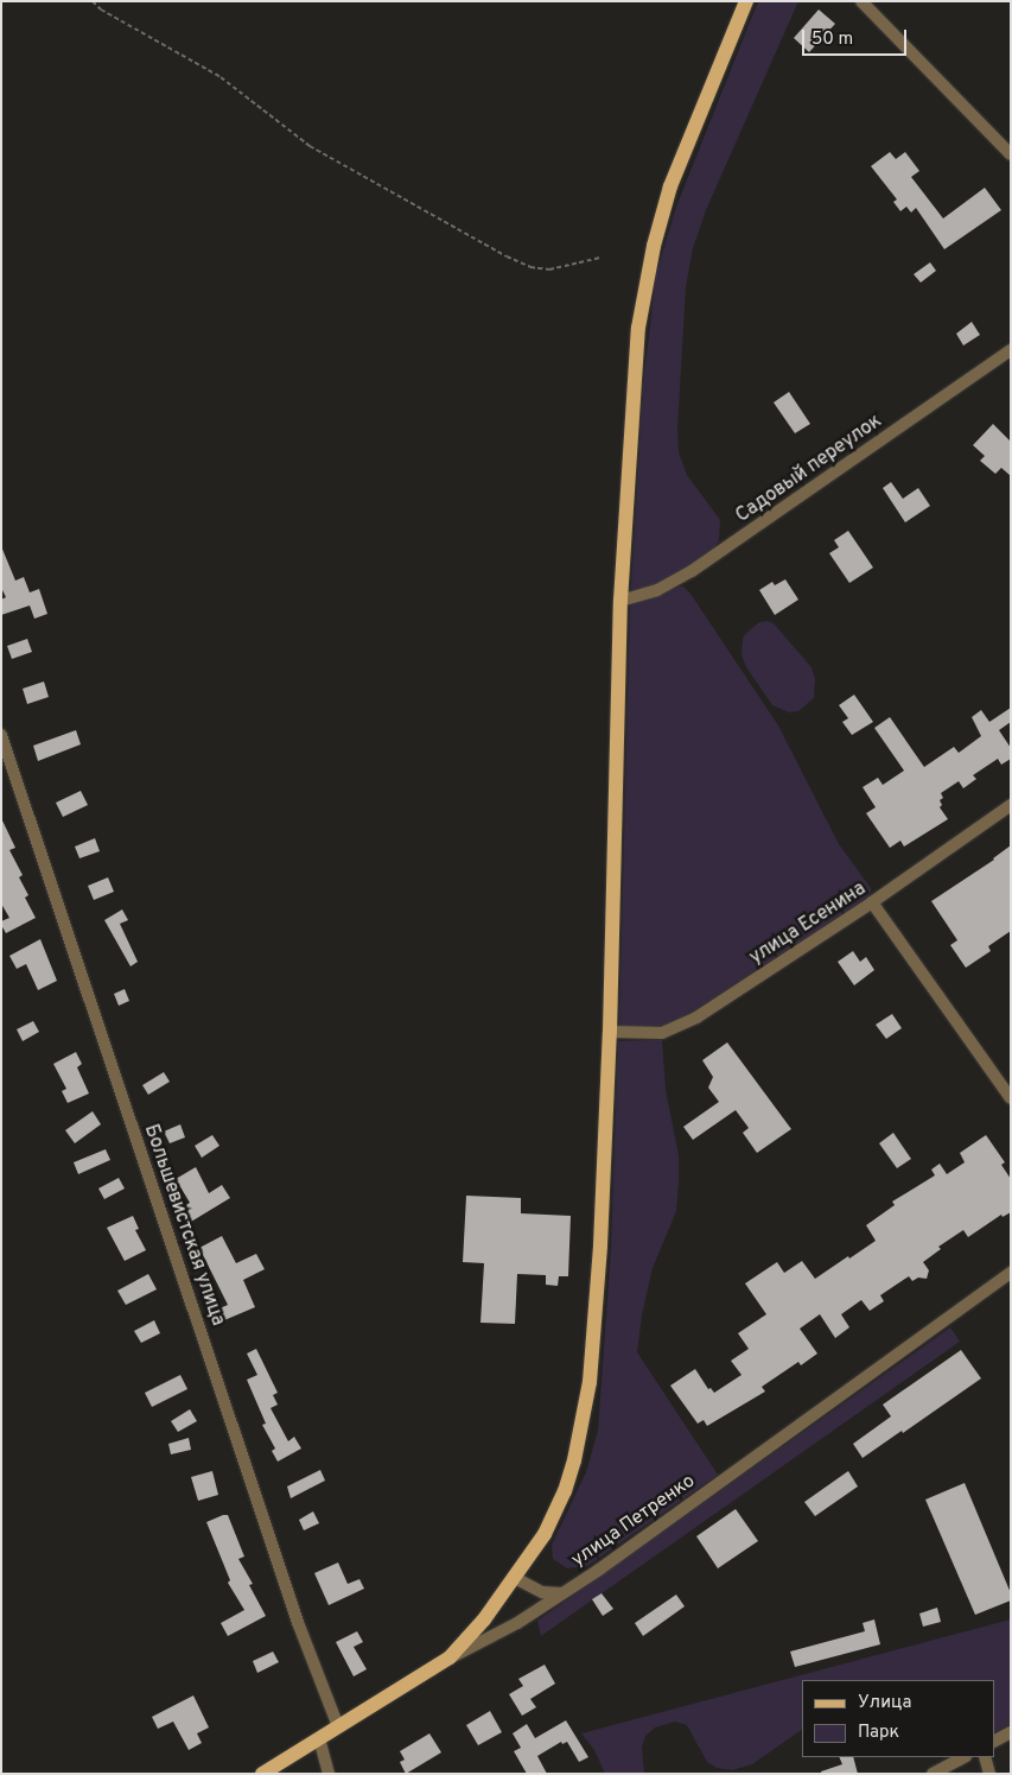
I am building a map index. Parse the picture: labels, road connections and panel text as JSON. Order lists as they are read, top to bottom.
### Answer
{
  "streets": {
    "main road": ["улица Петренко"],
    "street": ["Садовый переулок", "улица Есенина", "Большевистская улица"]
  },
  "crossings": [
    ["Большевистская улица", "улица Петренко"]
  ],
  "legend": ["Улица", "Парк"],
  "scale_bar": "50 m"
}
